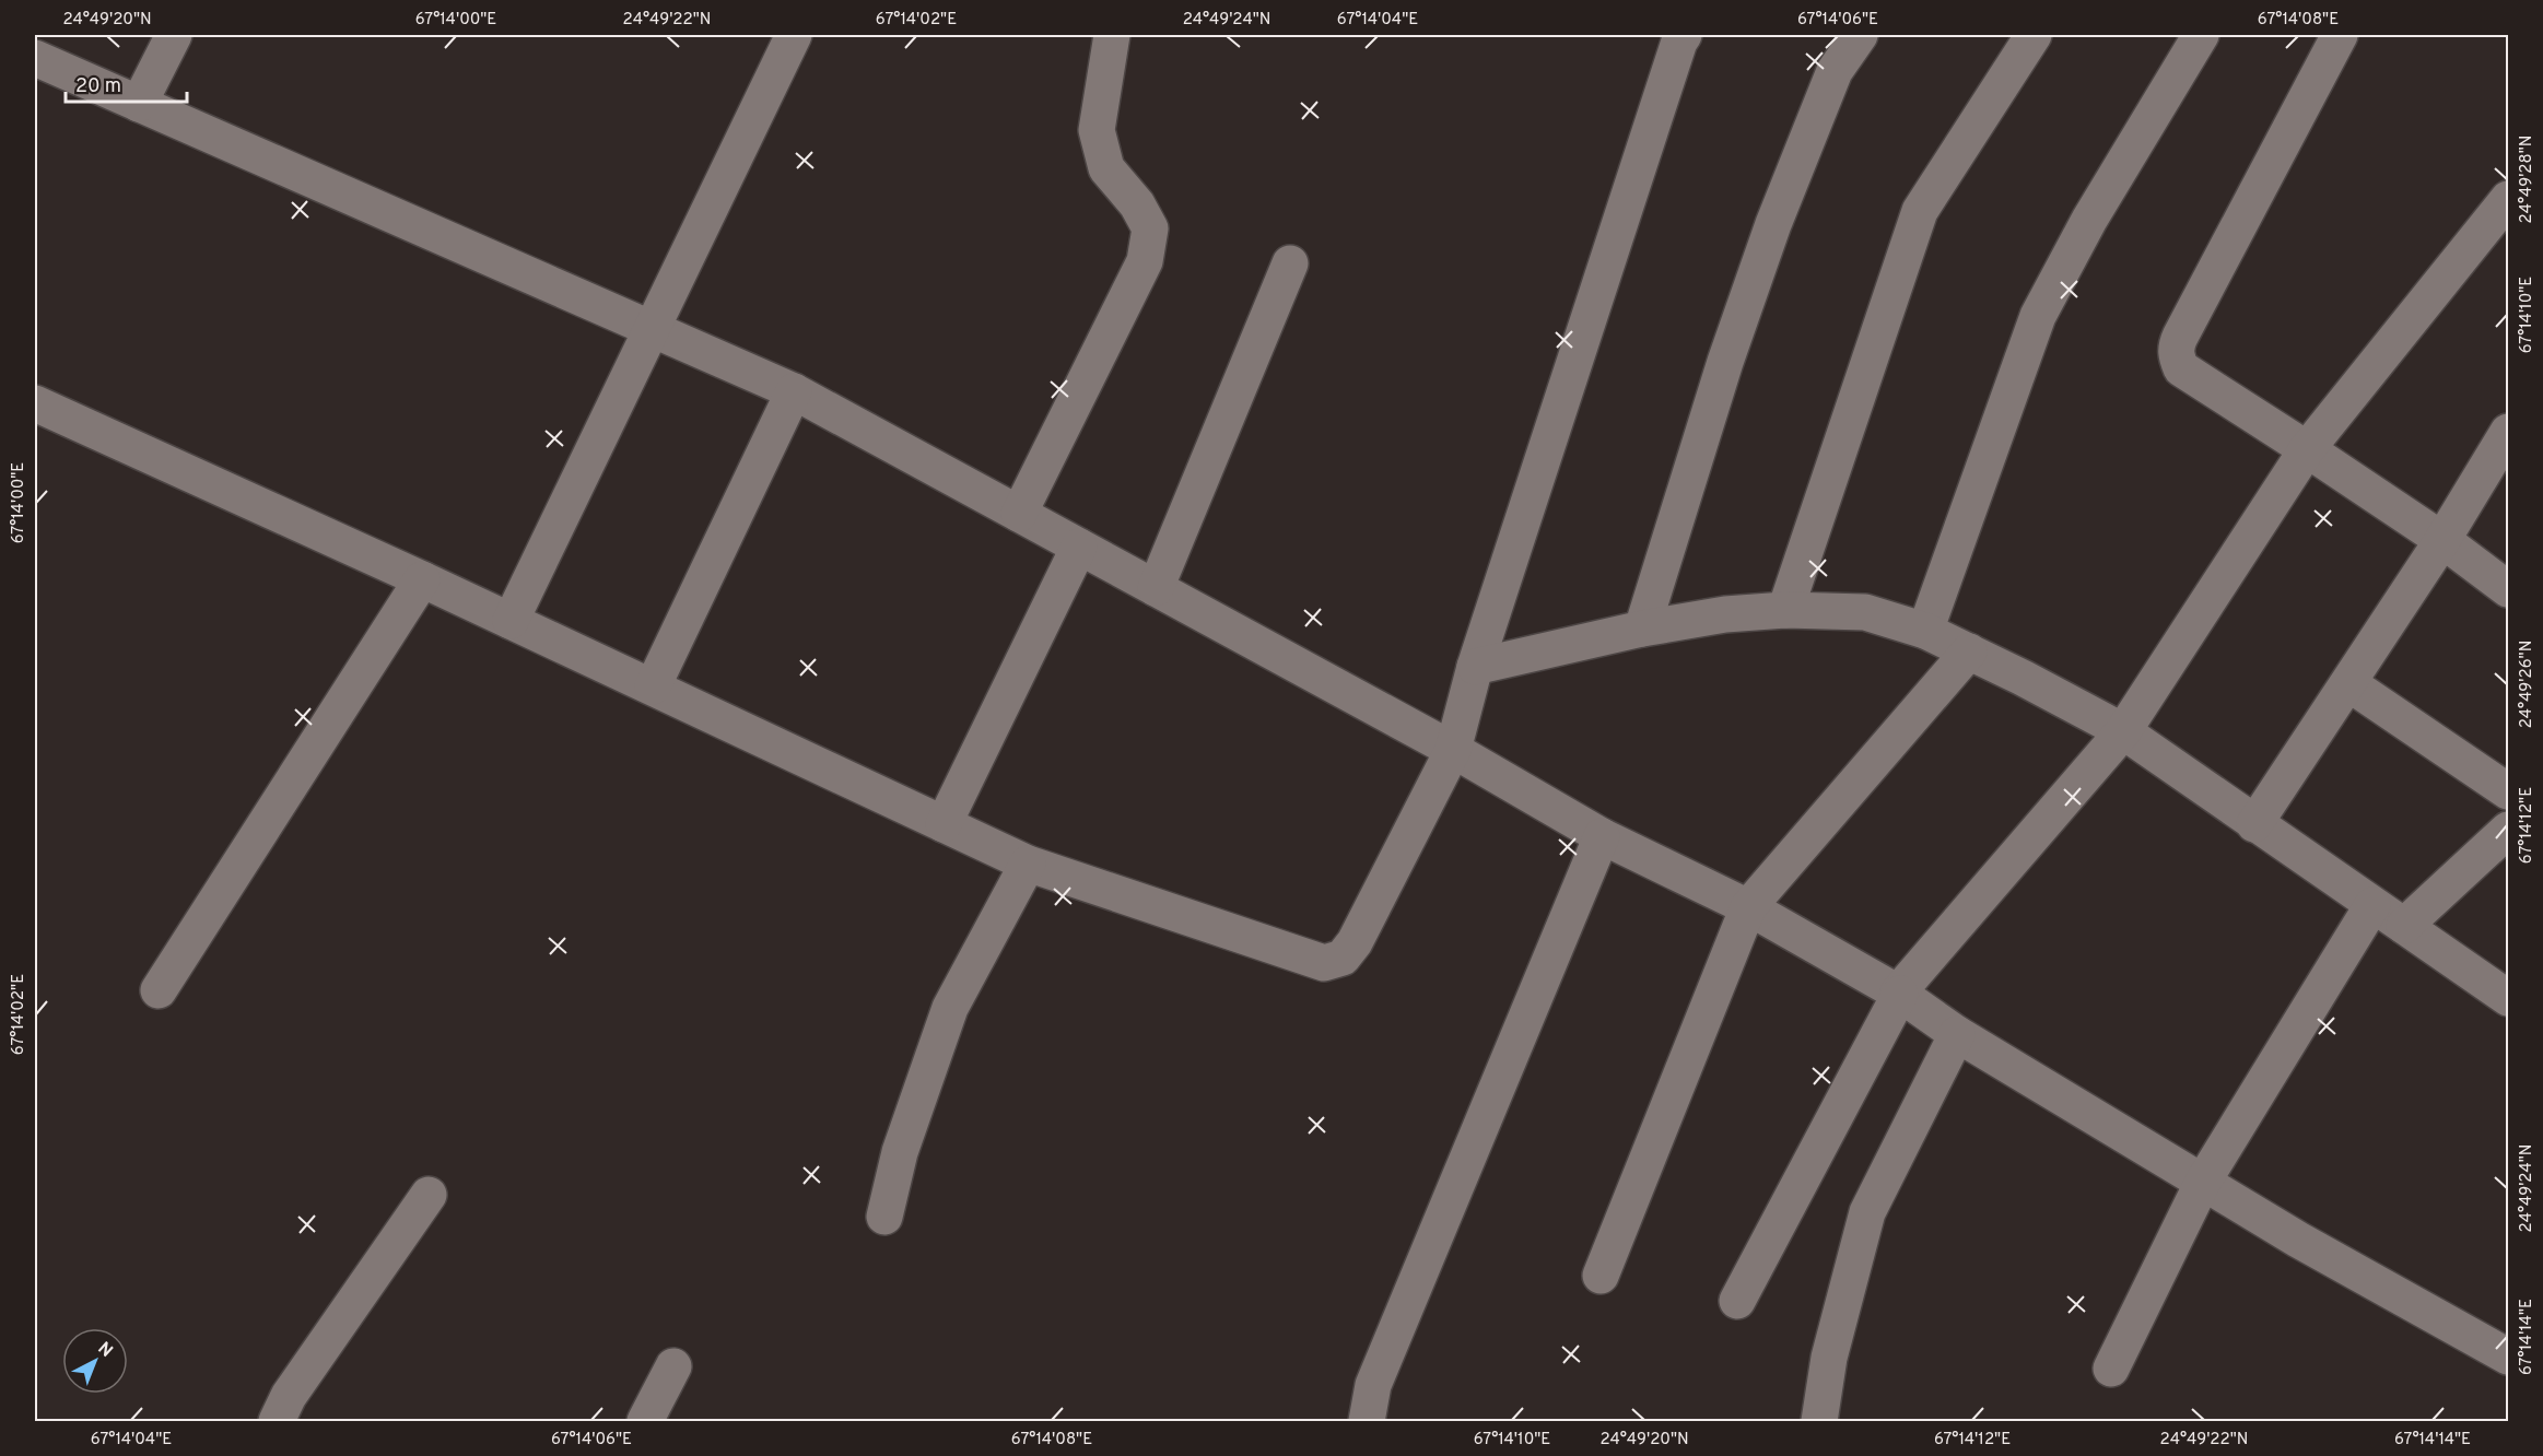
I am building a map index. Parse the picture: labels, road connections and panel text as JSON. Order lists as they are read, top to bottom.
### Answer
{
  "scale_bar": "20 m",
  "north": "top right",
  "coordinates": [
    "24°49'20\"N",
    "67°14'00\"E",
    "24°49'22\"N",
    "67°14'02\"E",
    "24°49'24\"N",
    "67°14'04\"E",
    "67°14'06\"E",
    "67°14'08\"E",
    "24°49'28\"N",
    "67°14'10\"E",
    "24°49'26\"N",
    "67°14'12\"E",
    "67°14'14\"E"
  ]
}
